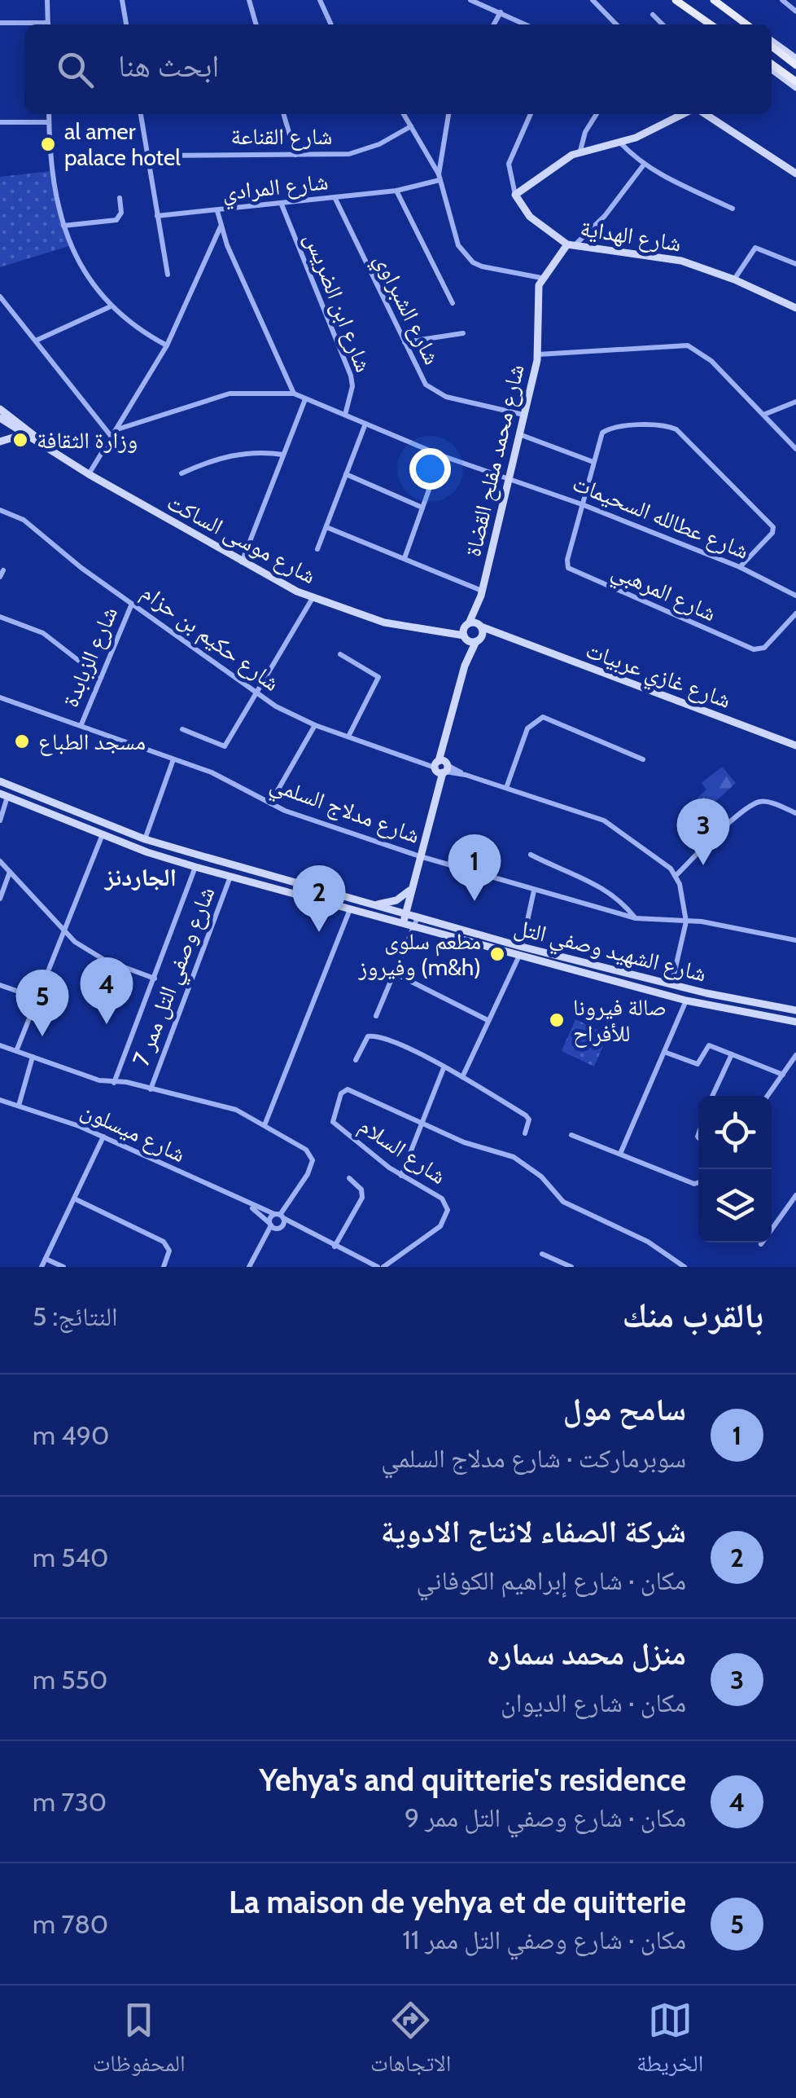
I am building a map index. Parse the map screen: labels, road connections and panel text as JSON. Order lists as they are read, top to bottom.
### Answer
{
  "streets": {
    "street": [
      "شارع القناعة",
      "شارع المرادي",
      "شارع الهداية",
      "شارع ابن الضريس",
      "شارع الشبراوي",
      "شارع محمد مفلح القضاة",
      "شارع عطالله السحيمات",
      "شارع موسى الساكت",
      "شارع المرهبي",
      "شارع حكيم بن حزام",
      "شارع الزبابدة",
      "شارع غازي عربيات",
      "شارع مدلاج السلمي",
      "شارع الشهيد وصفي التل",
      "شارع وصفي التل ممر 7",
      "شارع ميسلون",
      "شارع السلام"
    ]
  },
  "crossings": [
    ["شارع المرادي", "شارع ابن الضريس"],
    ["شارع المرادي", "شارع الشبراوي"],
    ["شارع ابن الضريس", "شارع عطالله السحيمات"],
    ["شارع الشبراوي", "شارع محمد مفلح القضاة"],
    ["شارع محمد مفلح القضاة", "شارع عطالله السحيمات"],
    ["شارع محمد مفلح القضاة", "شارع موسى الساكت"],
    ["شارع محمد مفلح القضاة", "شارع غازي عربيات"],
    ["شارع عطالله السحيمات", "شارع المرهبي"],
    ["شارع موسى الساكت", "شارع غازي عربيات"],
    ["شارع حكيم بن حزام", "شارع الزبابدة"],
    ["شارع الزبابدة", "شارع مدلاج السلمي"],
    ["شارع الشهيد وصفي التل", "شارع وصفي التل ممر 7"]
  ],
  "districts": ["الجاردنز"],
  "places": [
    "al amer palace hotel",
    "وزارة الثقافة",
    "مسجد الطباع",
    "مطعم سلوى وفيروز (m&h)",
    "صالة فيرونا للأفراح"
  ],
  "page": {
    "search": "ابحث هنا",
    "pins": [
      "3",
      "1",
      "2",
      "4",
      "5"
    ],
    "heading": ["بالقرب منك", "النتائج: 5"],
    "list": [
      {
        "mark": "1",
        "name": "سامح مول",
        "note": "سوبرماركت · شارع مدلاج السلمي",
        "value": "490 m"
      },
      {
        "mark": "2",
        "name": "شركة الصفاء لانتاج الادوية",
        "note": "مكان · شارع إبراهيم الكوفاني",
        "value": "540 m"
      },
      {
        "mark": "3",
        "name": "منزل محمد سماره",
        "note": "مكان · شارع الديوان",
        "value": "550 m"
      },
      {
        "mark": "4",
        "name": "Yehya's and quitterie's residence",
        "note": "مكان · شارع وصفي التل ممر 9",
        "value": "730 m"
      },
      {
        "mark": "5",
        "name": "La maison de yehya et de quitterie",
        "note": "مكان · شارع وصفي التل ممر 11",
        "value": "780 m"
      }
    ],
    "nav": ["الخريطة", "الاتجاهات", "المحفوظات"]
  }
}
